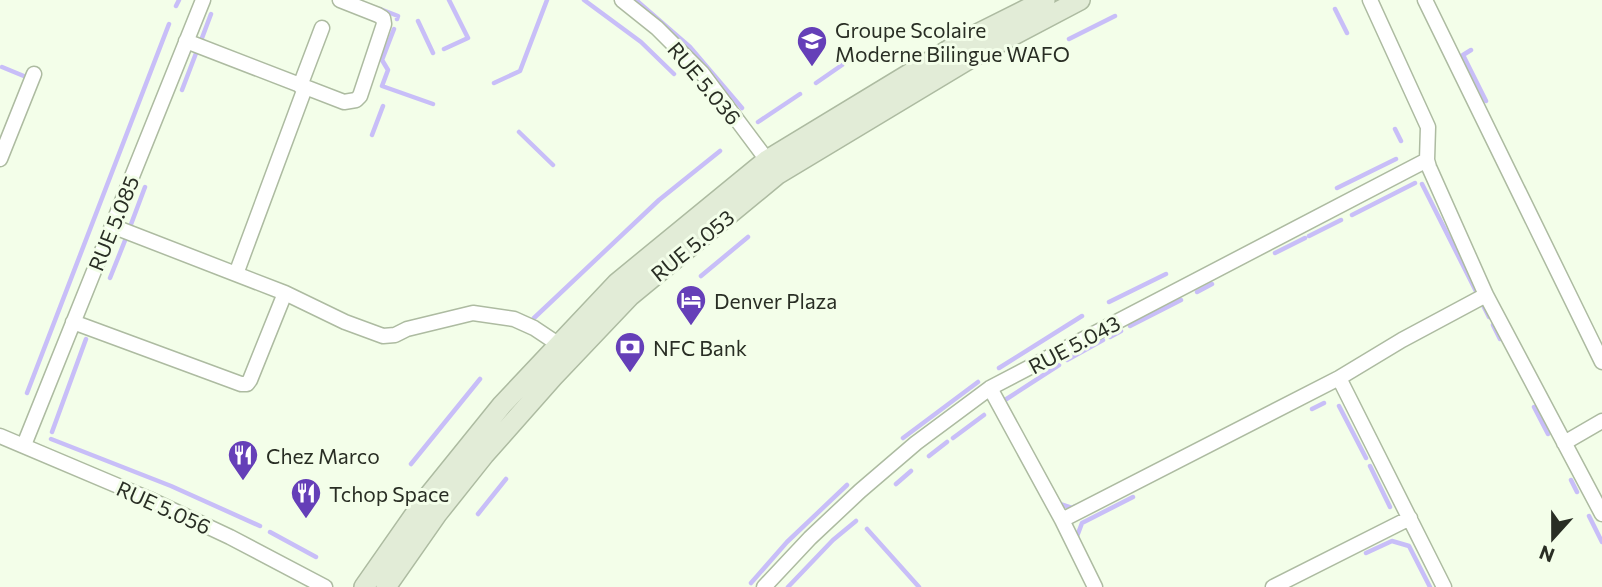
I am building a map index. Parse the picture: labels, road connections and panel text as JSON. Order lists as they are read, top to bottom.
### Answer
{
  "streets": {
    "main road": ["RUE 5.053"],
    "street": [
      "RUE 5.036",
      "RUE 5.085",
      "RUE 5.043",
      "RUE 5.056"
    ]
  },
  "crossings": [
    ["RUE 5.036", "RUE 5.053"],
    ["RUE 5.085", "RUE 5.056"]
  ],
  "places": {
    "school or university": ["Groupe Scolaire Moderne Bilingue WAFO"],
    "hotel": ["Denver Plaza"],
    "bank": ["NFC Bank"],
    "restaurant": ["Chez Marco", "Tchop Space"]
  },
  "north": "bottom"
}
